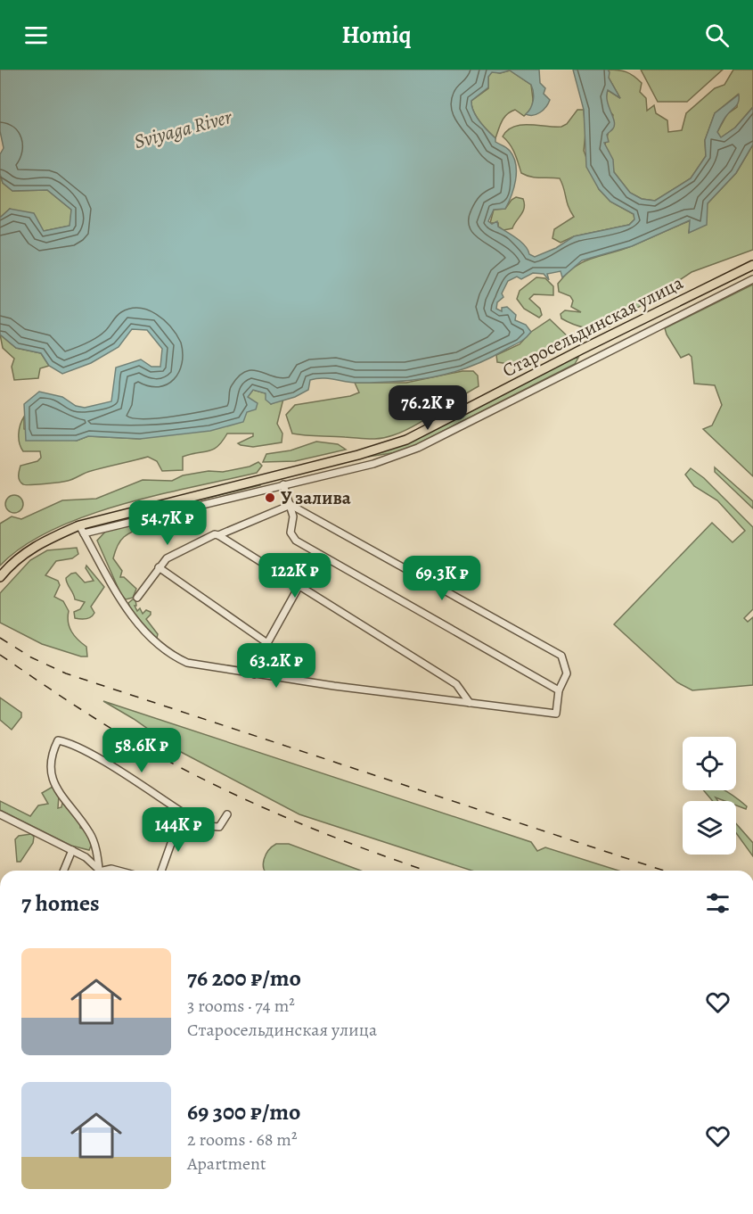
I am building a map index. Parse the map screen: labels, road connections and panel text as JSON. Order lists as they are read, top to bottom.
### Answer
{
  "streets": {
    "main road": ["Старосельдинская улица"]
  },
  "water": ["Sviyaga River"],
  "places": ["У залива"],
  "page": {
    "header": "Homiq",
    "price": [
      "76.2K ₽",
      "54.7K ₽",
      "122K ₽",
      "69.3K ₽",
      "63.2K ₽",
      "58.6K ₽",
      "144K ₽"
    ],
    "heading": "7 homes",
    "list": [
      {
        "name": "76 200 ₽/mo",
        "note": "3 rooms · 74 m² · Старосельдинская улица"
      },
      {
        "name": "69 300 ₽/mo",
        "note": "2 rooms · 68 m² · Apartment"
      }
    ]
  }
}
